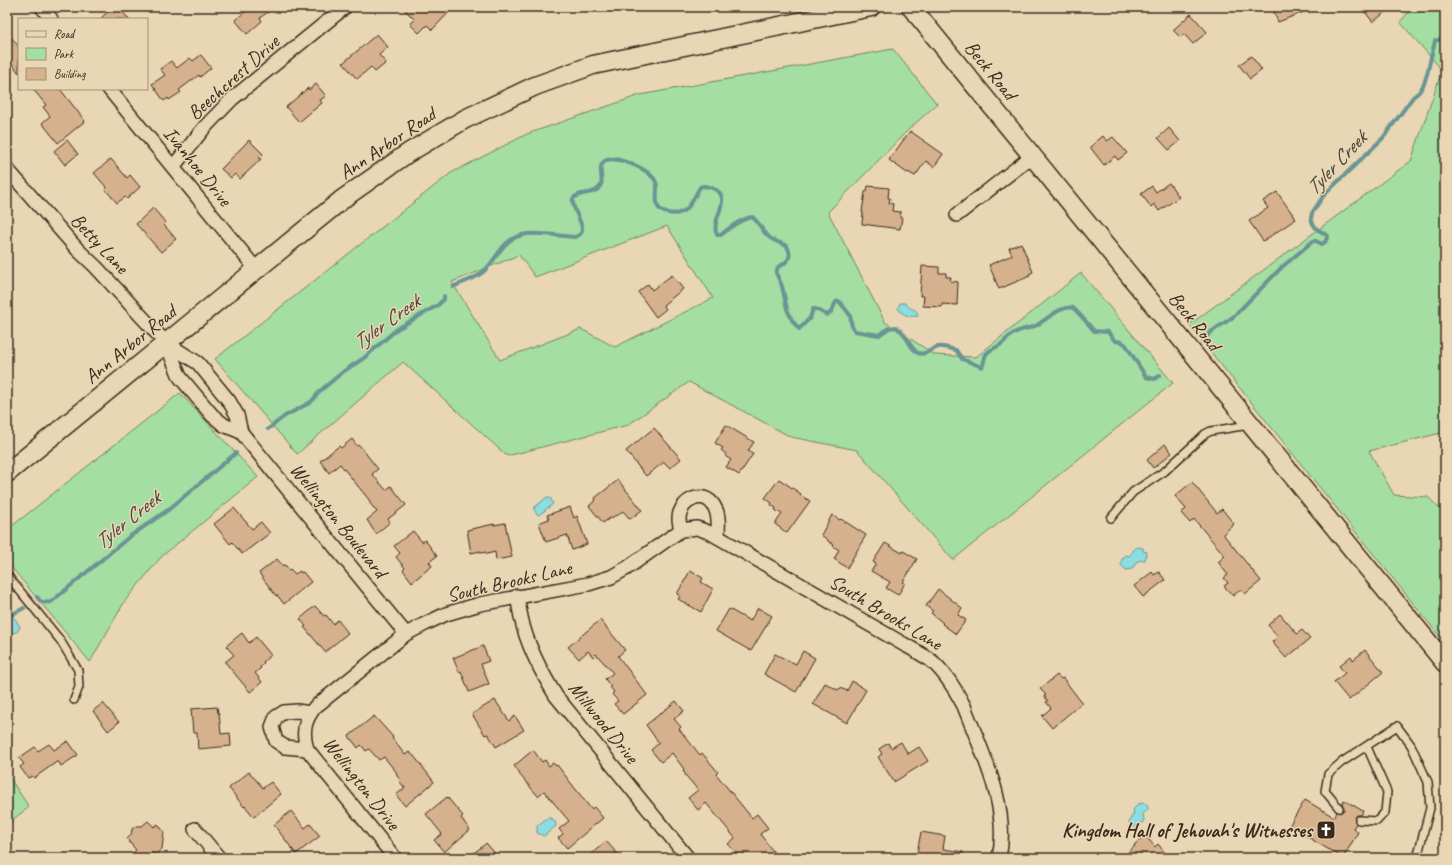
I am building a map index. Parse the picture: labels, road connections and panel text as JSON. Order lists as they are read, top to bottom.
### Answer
{
  "streets": {
    "main road": ["Beck Road", "Ann Arbor Road"],
    "street": [
      "Beechcrest Drive",
      "Ivanhoe Drive",
      "Betty Lane",
      "Wellington Boulevard",
      "South Brooks Lane",
      "Millwood Drive",
      "Wellington Drive"
    ]
  },
  "crossings": [
    ["Beechcrest Drive", "Ivanhoe Drive"],
    ["Ann Arbor Road", "Ivanhoe Drive"],
    ["Ann Arbor Road", "Betty Lane"],
    ["Ann Arbor Road", "Wellington Boulevard"],
    ["Betty Lane", "Wellington Boulevard"],
    ["Wellington Boulevard", "South Brooks Lane"],
    ["South Brooks Lane", "Millwood Drive"],
    ["South Brooks Lane", "Wellington Drive"]
  ],
  "water": ["Tyler Creek"],
  "places": {
    "church": ["Kingdom Hall of Jehovah's Witnesses"]
  },
  "legend": ["Road", "Park", "Building"]
}
